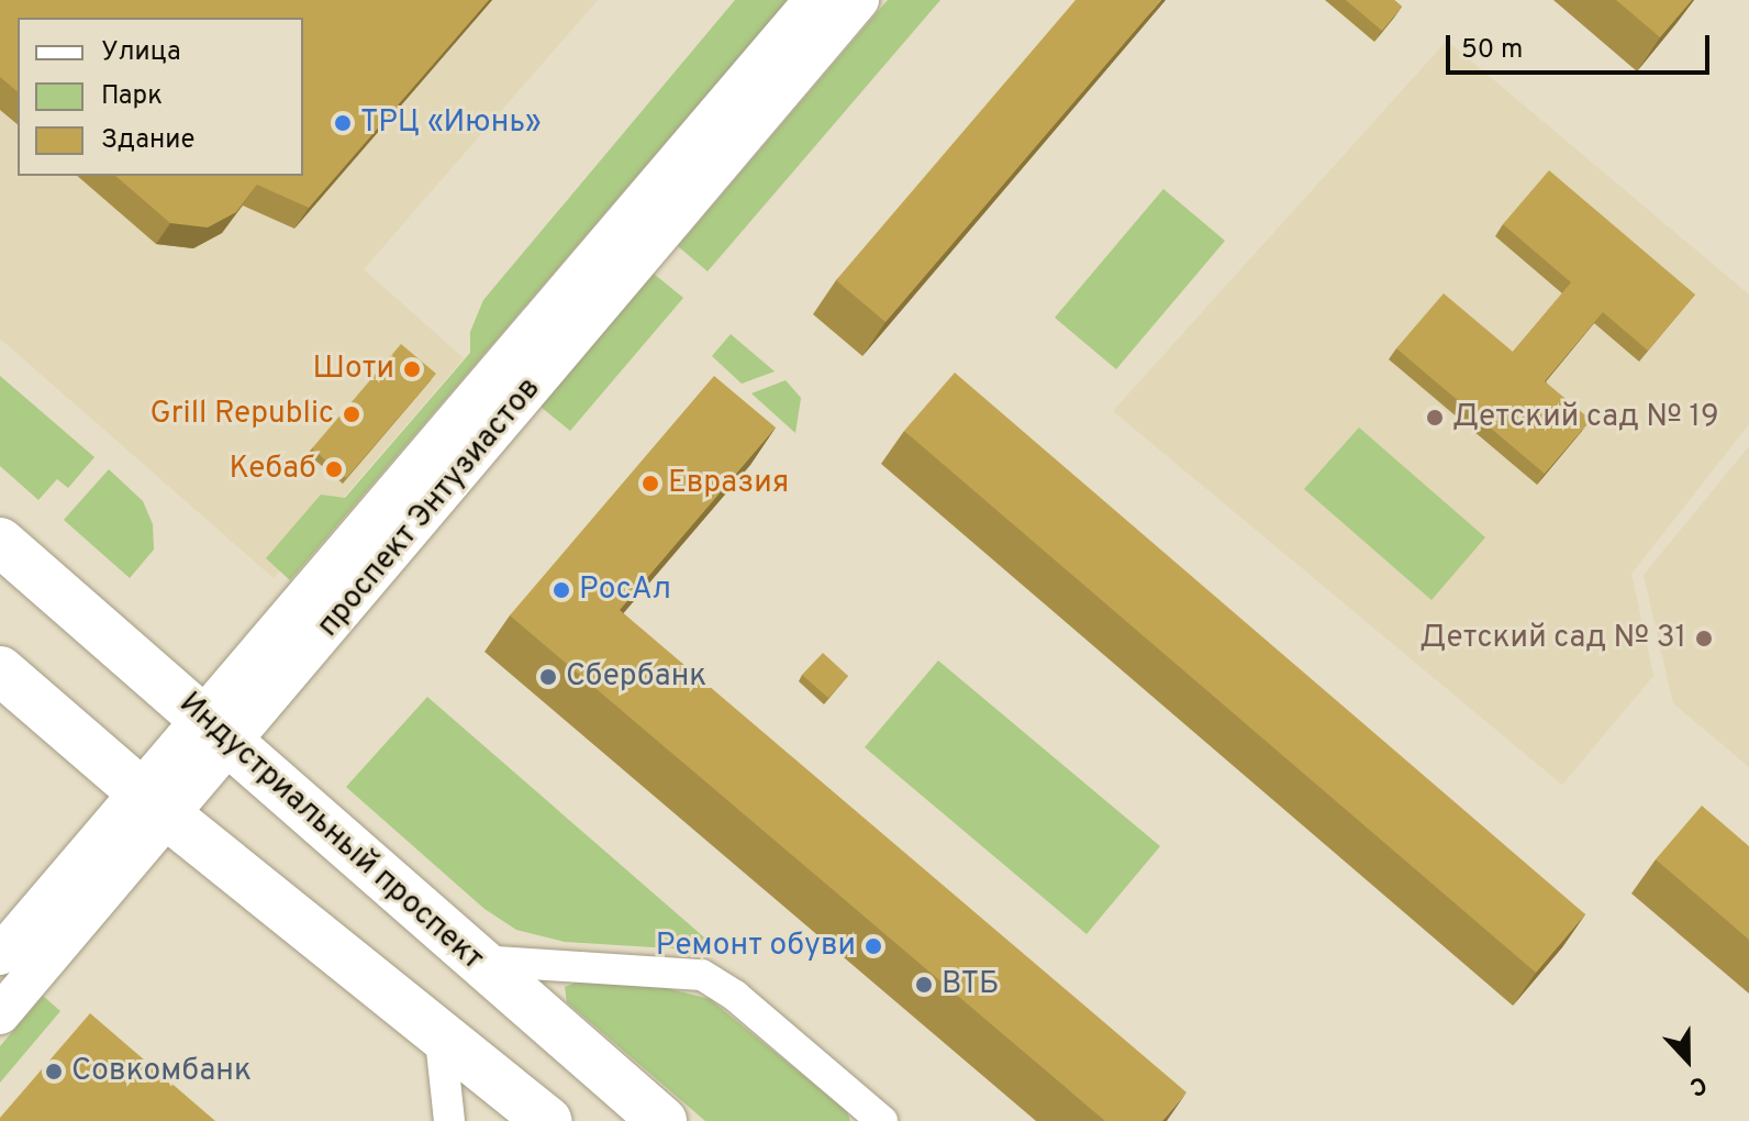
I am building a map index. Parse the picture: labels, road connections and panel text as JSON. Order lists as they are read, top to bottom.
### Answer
{
  "streets": {
    "main road": ["Индустриальный проспект"],
    "street": ["проспект Энтузиастов"]
  },
  "crossings": [
    ["проспект Энтузиастов", "Индустриальный проспект"]
  ],
  "places": [
    "ТРЦ «Июнь»",
    "Шоти",
    "Grill Republic",
    "Детский сад № 19",
    "Кебаб",
    "Евразия",
    "РосАл",
    "Детский сад № 31",
    "Сбербанк",
    "Ремонт обуви",
    "ВТБ",
    "Совкомбанк"
  ],
  "legend": ["Улица", "Парк", "Здание"],
  "scale_bar": "50 m",
  "north": "bottom"
}
